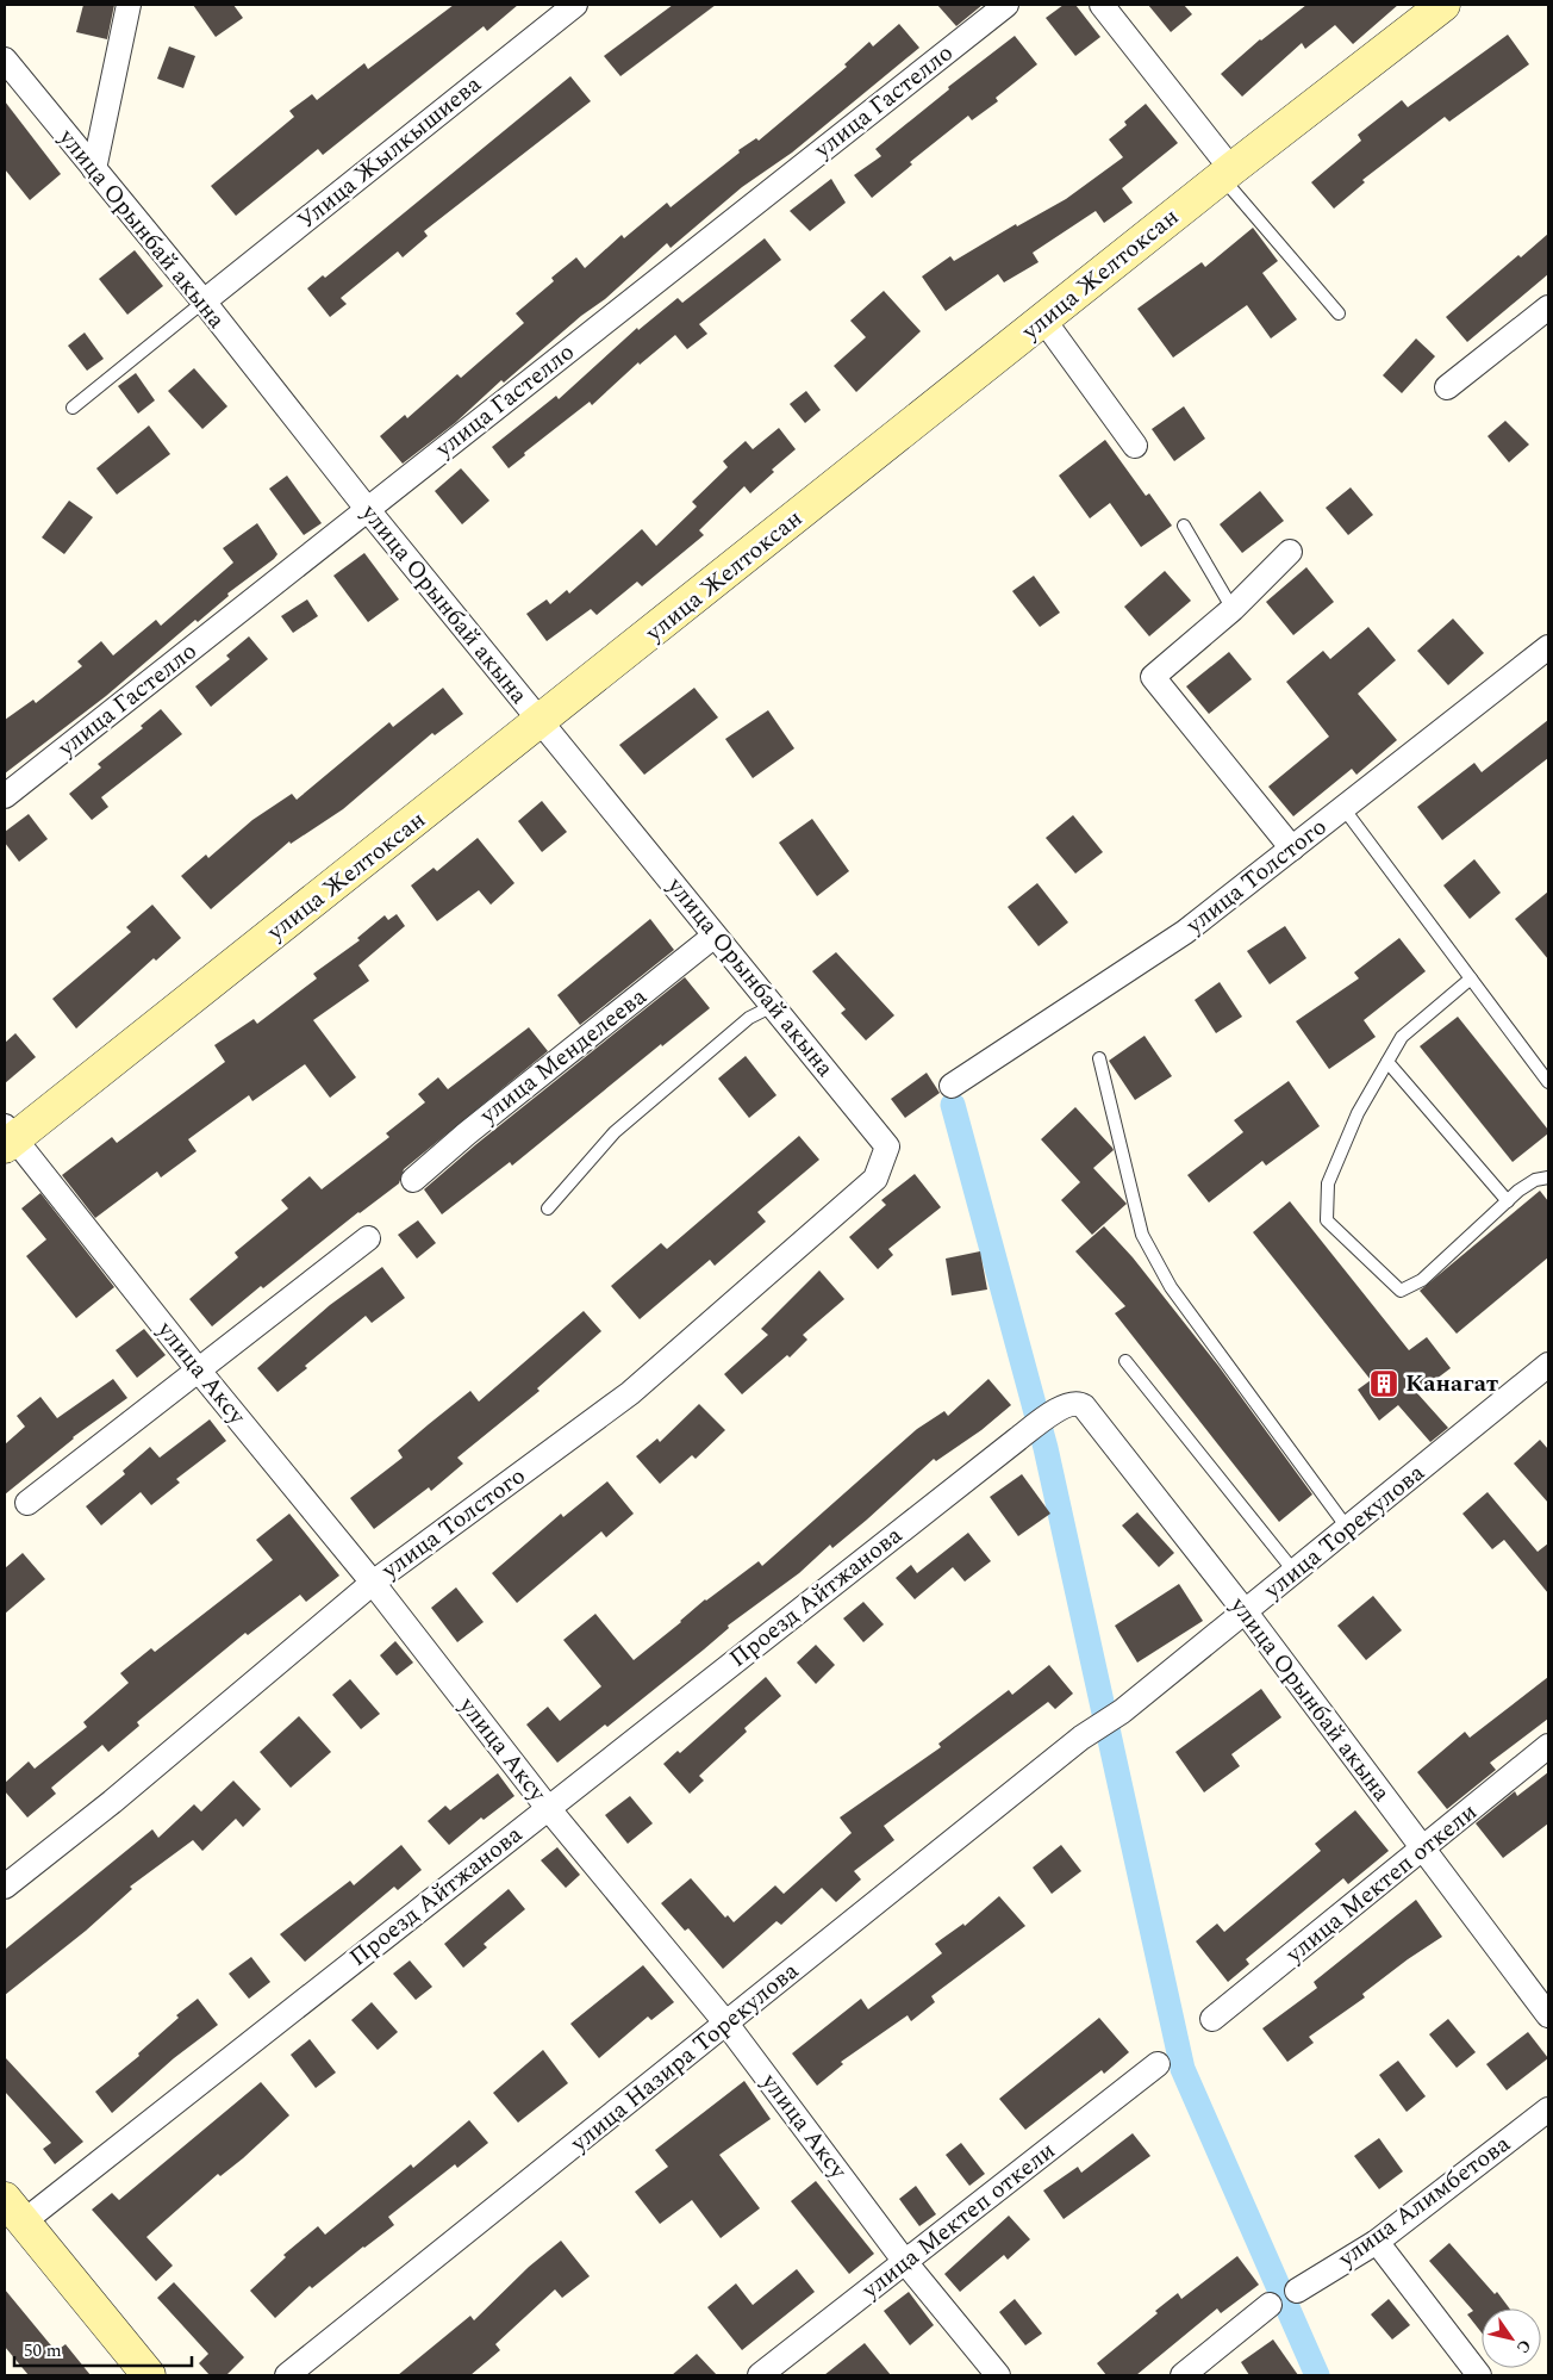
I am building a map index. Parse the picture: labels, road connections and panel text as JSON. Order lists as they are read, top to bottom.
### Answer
{
  "streets": {
    "main road": ["улица Желтоксан"],
    "street": [
      "улица Гастелло",
      "Улица Жылкышиева",
      "улица Орынбай акына",
      "улица Толстого",
      "улица Менделеева",
      "улица Аксу",
      "улица Торекулова",
      "Проезд Айтжанова",
      "улица Мектеп откели",
      "улица Назира Торекулова",
      "улица Алимбетова"
    ]
  },
  "crossings": [
    ["улица Гастелло", "улица Орынбай акына"],
    ["Улица Жылкышиева", "улица Орынбай акына"],
    ["улица Орынбай акына", "улица Желтоксан"],
    ["улица Орынбай акына", "улица Толстого"],
    ["улица Орынбай акына", "улица Менделеева"],
    ["улица Орынбай акына", "улица Торекулова"],
    ["улица Орынбай акына", "Проезд Айтжанова"],
    ["улица Орынбай акына", "улица Мектеп откели"],
    ["улица Желтоксан", "улица Аксу"],
    ["улица Толстого", "улица Аксу"],
    ["улица Аксу", "Проезд Айтжанова"],
    ["улица Аксу", "улица Мектеп откели"],
    ["улица Аксу", "улица Назира Торекулова"],
    ["улица Торекулова", "улица Назира Торекулова"]
  ],
  "places": {
    "building": ["Канагат"]
  },
  "scale_bar": "50 m",
  "north": "bottom right"
}
